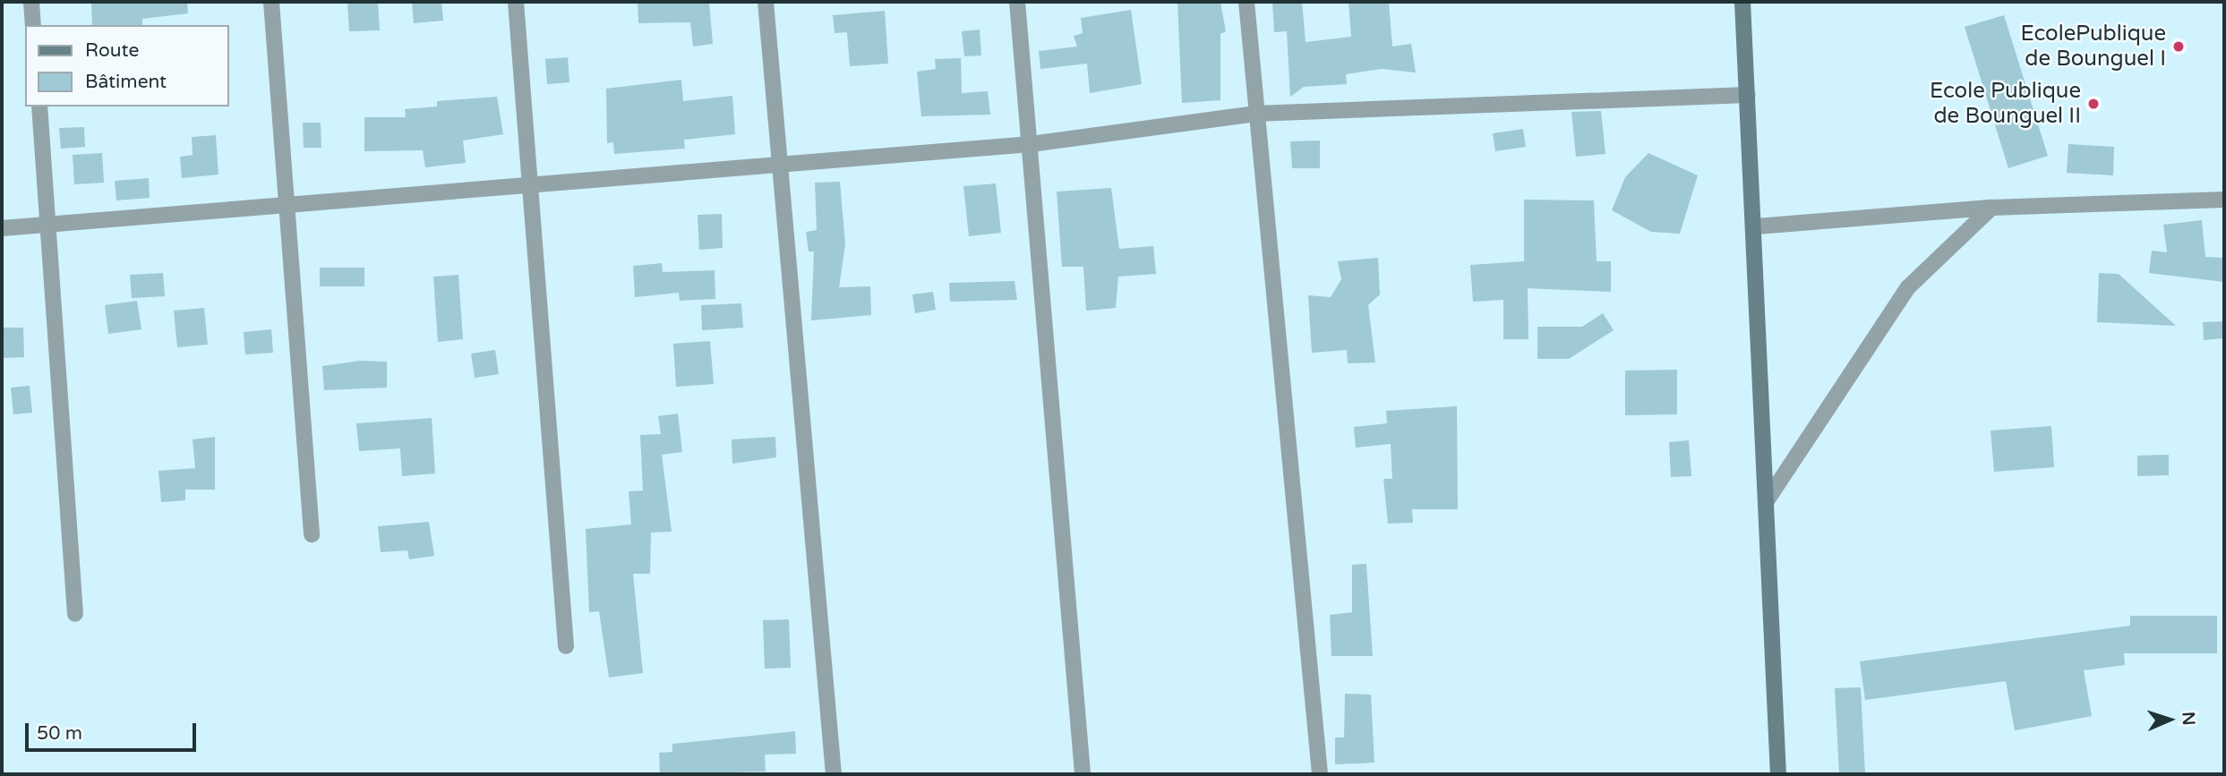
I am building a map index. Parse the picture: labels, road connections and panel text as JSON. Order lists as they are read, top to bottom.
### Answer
{
  "places": ["EcolePublique de Bounguel I", "Ecole Publique de Bounguel II"],
  "legend": ["Route", "Bâtiment"],
  "scale_bar": "50 m",
  "north": "right"
}
